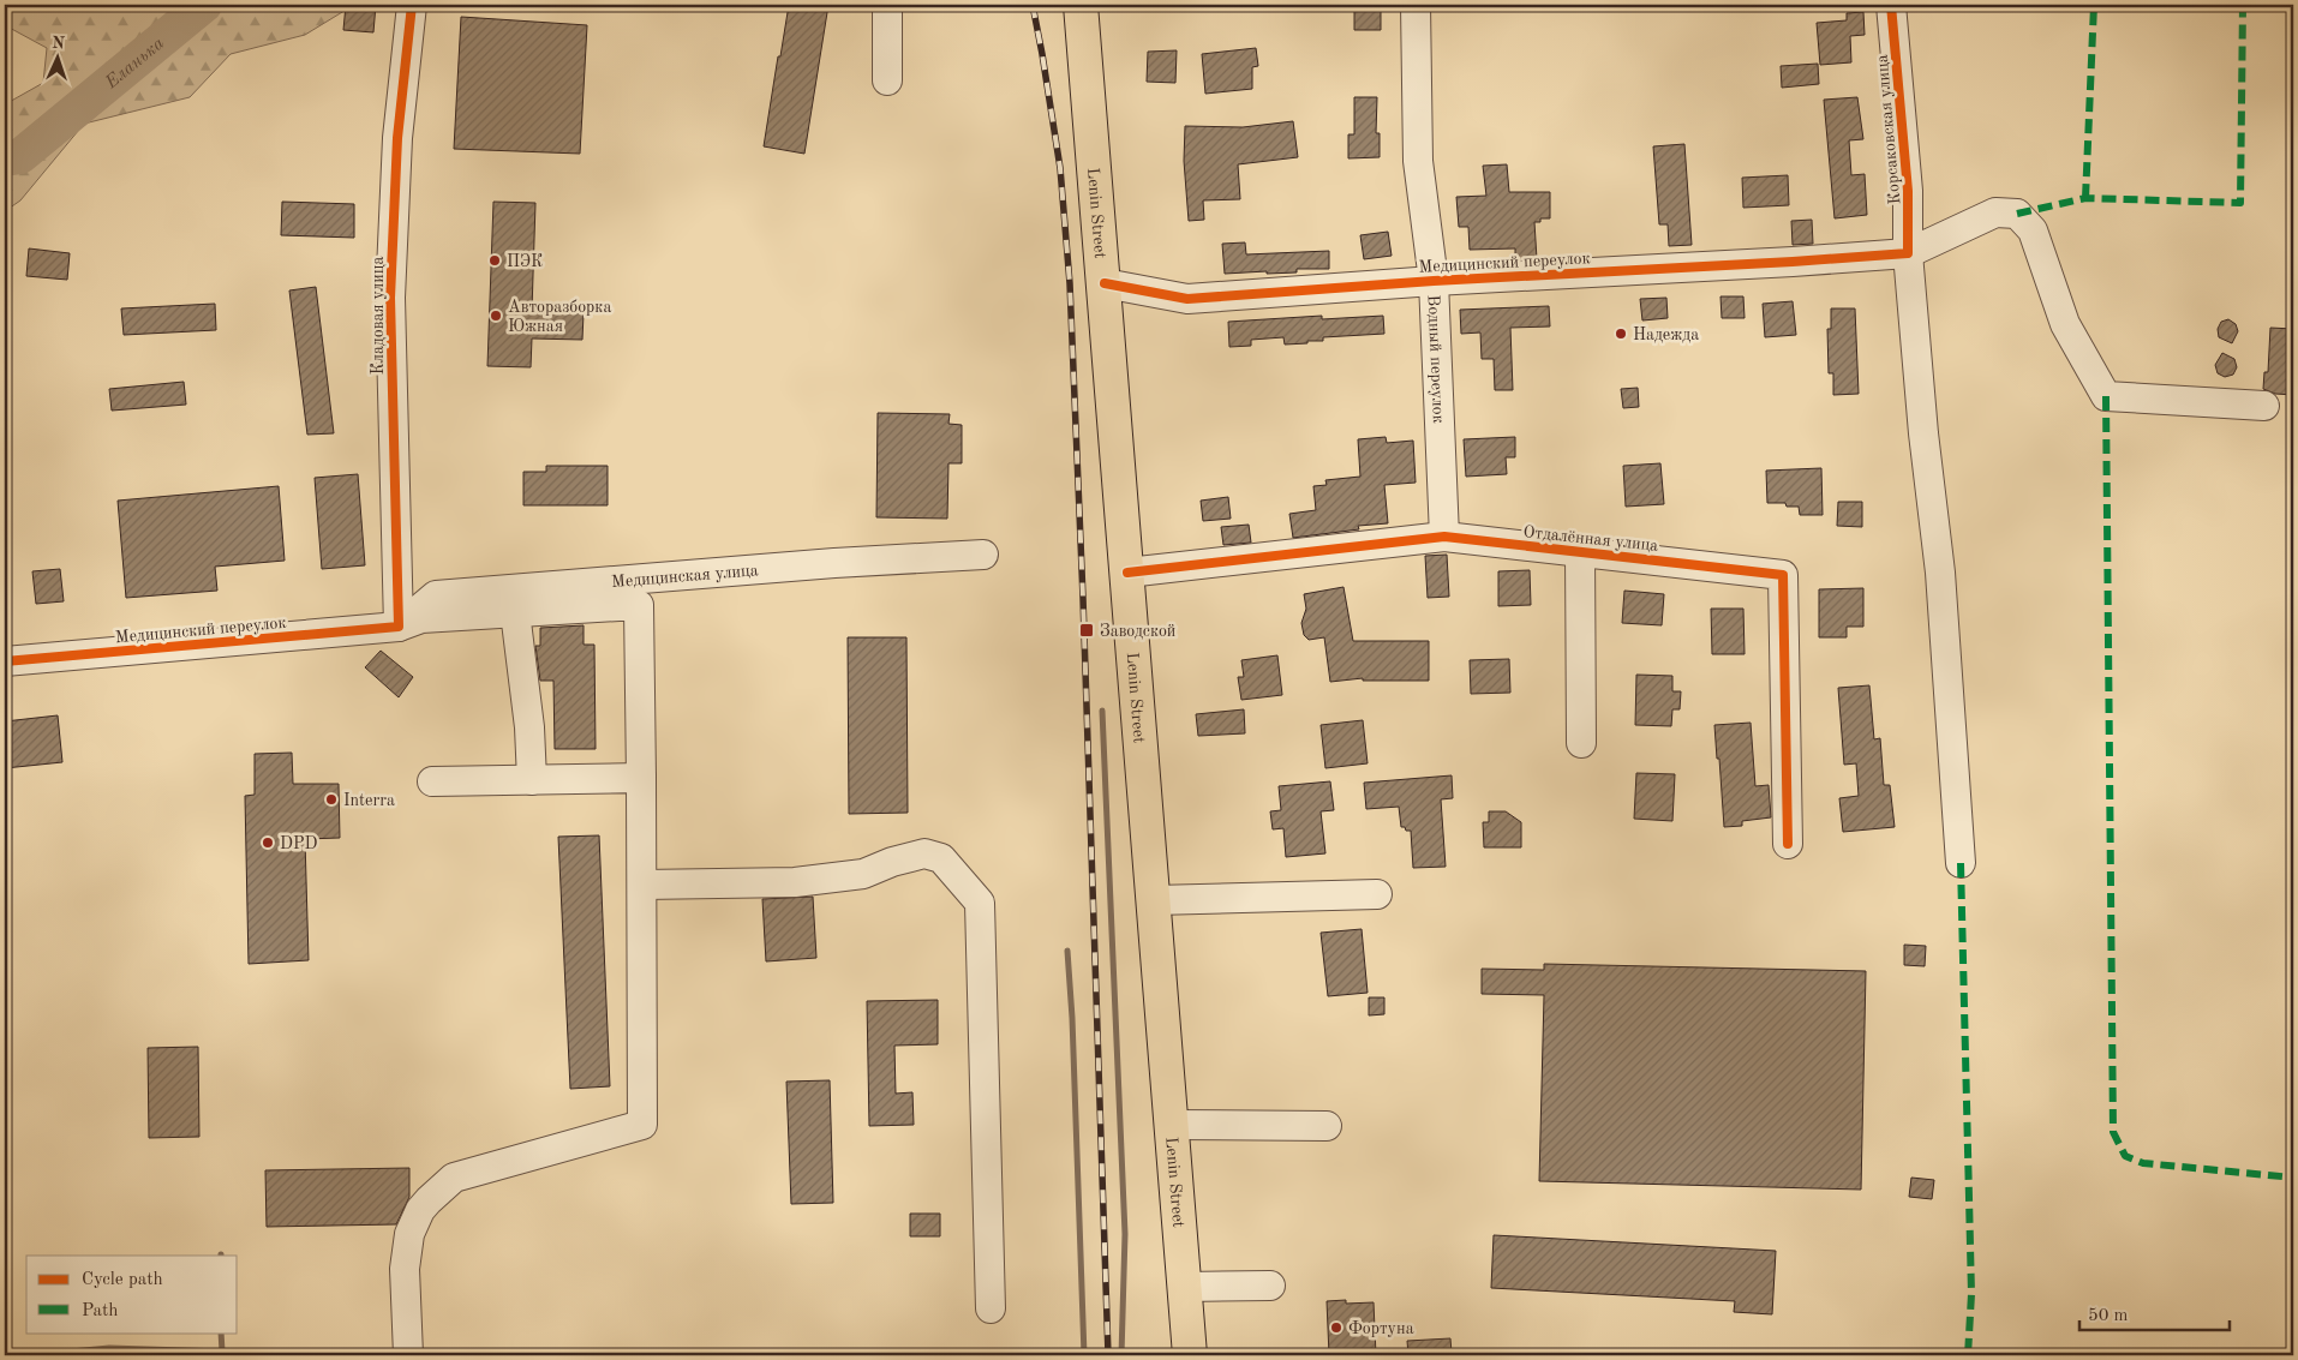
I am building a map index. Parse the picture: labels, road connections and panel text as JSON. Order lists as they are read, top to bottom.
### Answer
{
  "streets": {
    "main road": ["Lenin Street"],
    "street": [
      "Корсаковская улица",
      "Медицинский переулок",
      "Кладовая улица",
      "Водный переулок",
      "Отдалённая улица",
      "Медицинская улица"
    ]
  },
  "crossings": [
    ["Корсаковская улица", "Медицинский переулок"],
    ["Lenin Street", "Медицинский переулок"],
    ["Lenin Street", "Отдалённая улица"],
    ["Медицинский переулок", "Кладовая улица"],
    ["Медицинский переулок", "Водный переулок"],
    ["Медицинский переулок", "Медицинская улица"],
    ["Кладовая улица", "Медицинская улица"],
    ["Водный переулок", "Отдалённая улица"]
  ],
  "water": ["Еланька"],
  "places": {
    "other": [
      "ПЭК",
      "Авторазборка Южная",
      "Надежда",
      "Interra",
      "DPD",
      "Фортуна"
    ],
    "transit": ["Заводской"]
  },
  "legend": ["Cycle path", "Path"],
  "scale_bar": "50 m",
  "north": "top"
}
